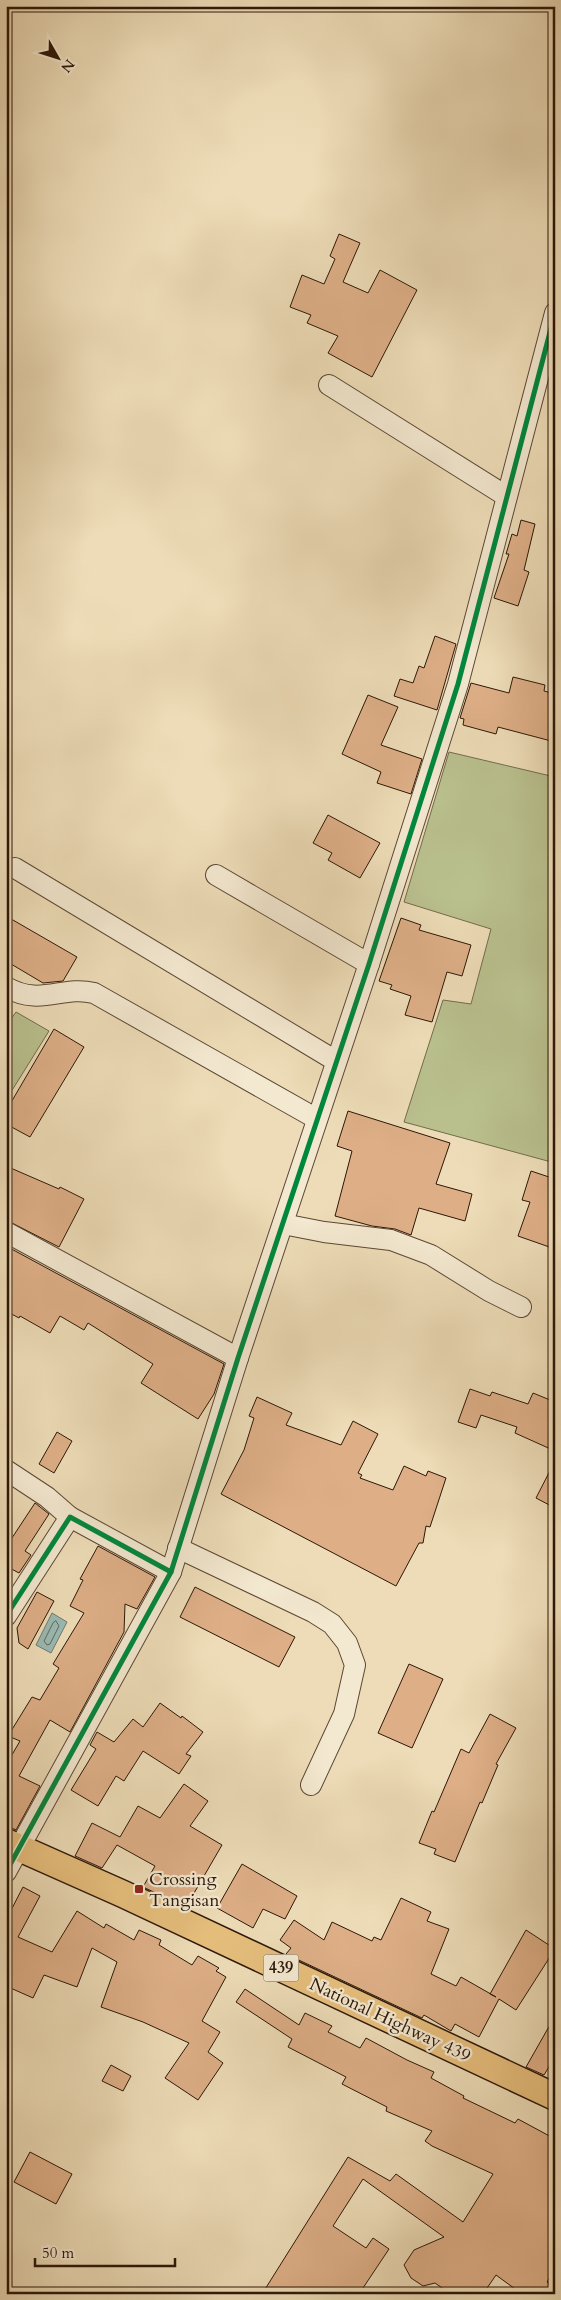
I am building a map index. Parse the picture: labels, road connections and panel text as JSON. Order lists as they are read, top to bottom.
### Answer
{
  "streets": {
    "main road": ["439", "National Highway 439"]
  },
  "places": {
    "transit": ["Crossing Tangisan"]
  },
  "scale_bar": "50 m",
  "north": "bottom right"
}
